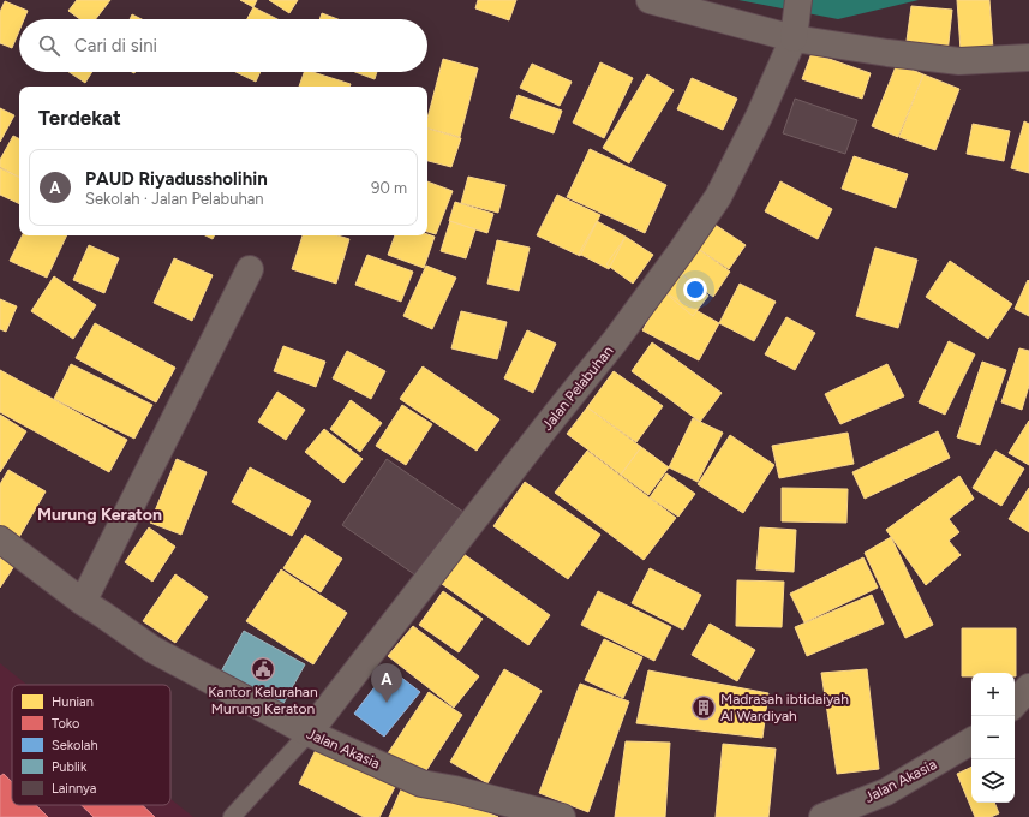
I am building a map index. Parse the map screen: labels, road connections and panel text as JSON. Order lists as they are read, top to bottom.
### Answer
{
  "streets": {
    "street": ["Jalan Pelabuhan", "Jalan Akasia"]
  },
  "crossings": [
    ["Jalan Pelabuhan", "Jalan Akasia"]
  ],
  "districts": ["Murung Keraton"],
  "places": {
    "public building": ["Kantor Kelurahan Murung Keraton"],
    "building": ["Madrasah ibtidaiyah Al Wardiyah"]
  },
  "legend": [
    "Hunian",
    "Toko",
    "Sekolah",
    "Publik",
    "Lainnya"
  ],
  "page": {
    "search": "Cari di sini",
    "heading": "Terdekat",
    "list": [
      {
        "mark": "A",
        "name": "PAUD Riyadussholihin",
        "note": "Sekolah · Jalan Pelabuhan",
        "value": "90 m"
      }
    ],
    "pins": "A",
    "map_buttons": ["+", "−"]
  }
}
